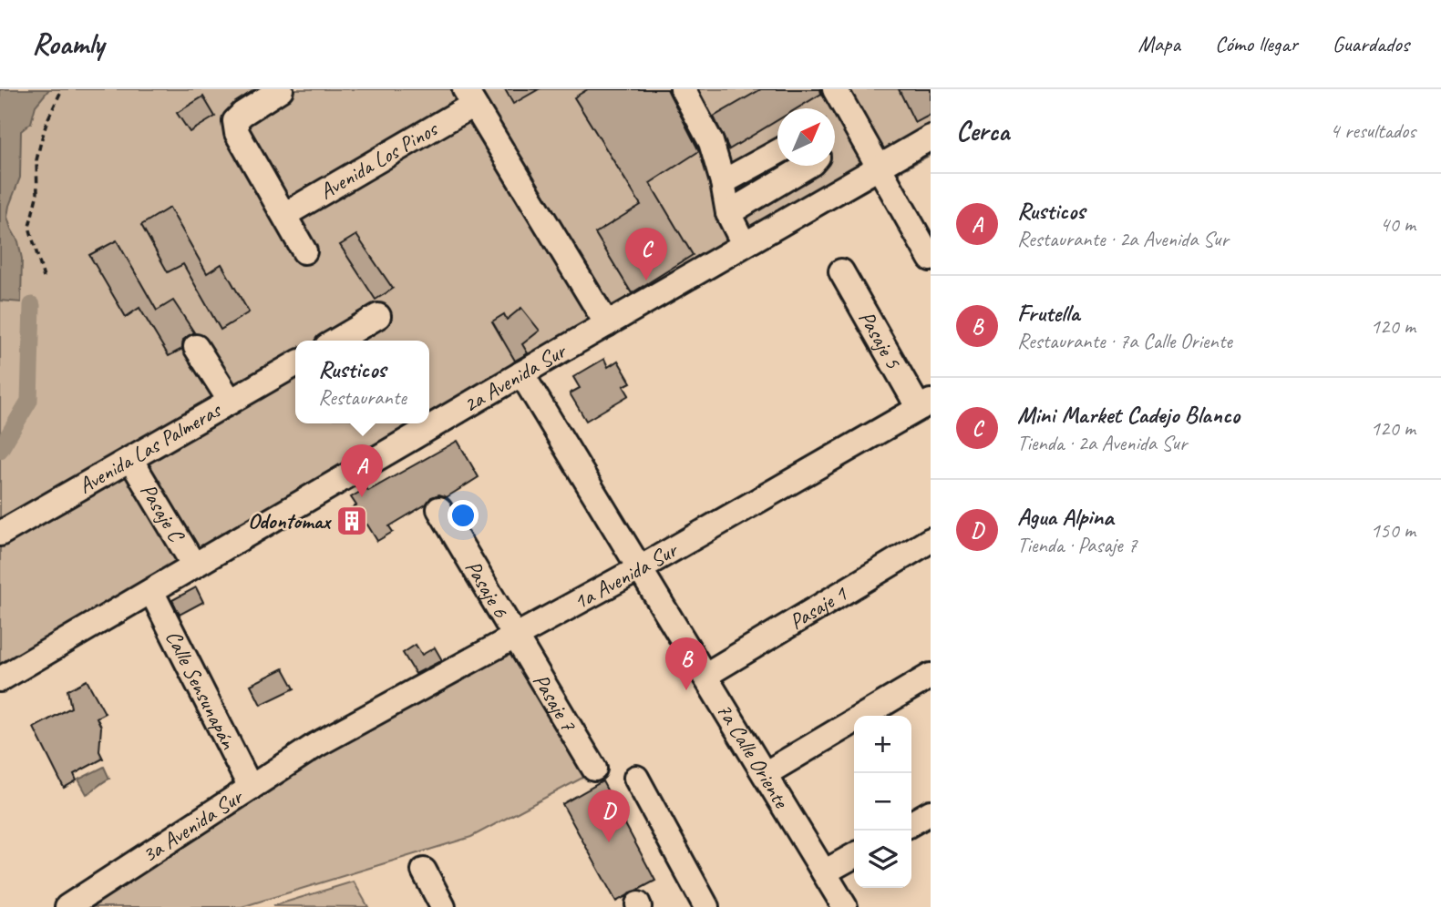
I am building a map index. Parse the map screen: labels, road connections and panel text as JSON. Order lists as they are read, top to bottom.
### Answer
{
  "streets": {
    "street": [
      "Avenida Los Pinos",
      "Pasaje 5",
      "2a Avenida Sur",
      "Avenida Las Palmeras",
      "Pasaje C",
      "1a Avenida Sur",
      "Pasaje 6",
      "Pasaje 1",
      "Calle Sensunapán",
      "Pasaje 7",
      "7a Calle Oriente",
      "3a Avenida Sur"
    ]
  },
  "crossings": [
    ["Pasaje 5", "1a Avenida Sur"],
    ["2a Avenida Sur", "Pasaje C"],
    ["2a Avenida Sur", "Calle Sensunapán"],
    ["2a Avenida Sur", "7a Calle Oriente"],
    ["Avenida Las Palmeras", "Pasaje C"],
    ["1a Avenida Sur", "Pasaje 6"],
    ["1a Avenida Sur", "Pasaje 7"],
    ["1a Avenida Sur", "7a Calle Oriente"],
    ["1a Avenida Sur", "3a Avenida Sur"],
    ["Pasaje 6", "Pasaje 7"],
    ["Pasaje 1", "7a Calle Oriente"],
    ["Calle Sensunapán", "3a Avenida Sur"]
  ],
  "places": {
    "building": ["Odontomax"]
  },
  "north": "top right",
  "page": {
    "header": "Roamly",
    "nav": ["Mapa", "Cómo llegar", "Guardados"],
    "heading": ["Cerca", "4 resultados"],
    "list": [
      {
        "mark": "A",
        "name": "Rusticos",
        "note": "Restaurante · 2a Avenida Sur",
        "value": "40 m"
      },
      {
        "mark": "B",
        "name": "Frutella",
        "note": "Restaurante · 7a Calle Oriente",
        "value": "120 m"
      },
      {
        "mark": "C",
        "name": "Mini Market Cadejo Blanco",
        "note": "Tienda · 2a Avenida Sur",
        "value": "120 m"
      },
      {
        "mark": "D",
        "name": "Agua Alpina",
        "note": "Tienda · Pasaje 7",
        "value": "150 m"
      }
    ],
    "pins": [
      "C",
      "A",
      "B",
      "D"
    ],
    "popup": ["Rusticos", "Restaurante"],
    "map_buttons": ["+", "−"]
  }
}
